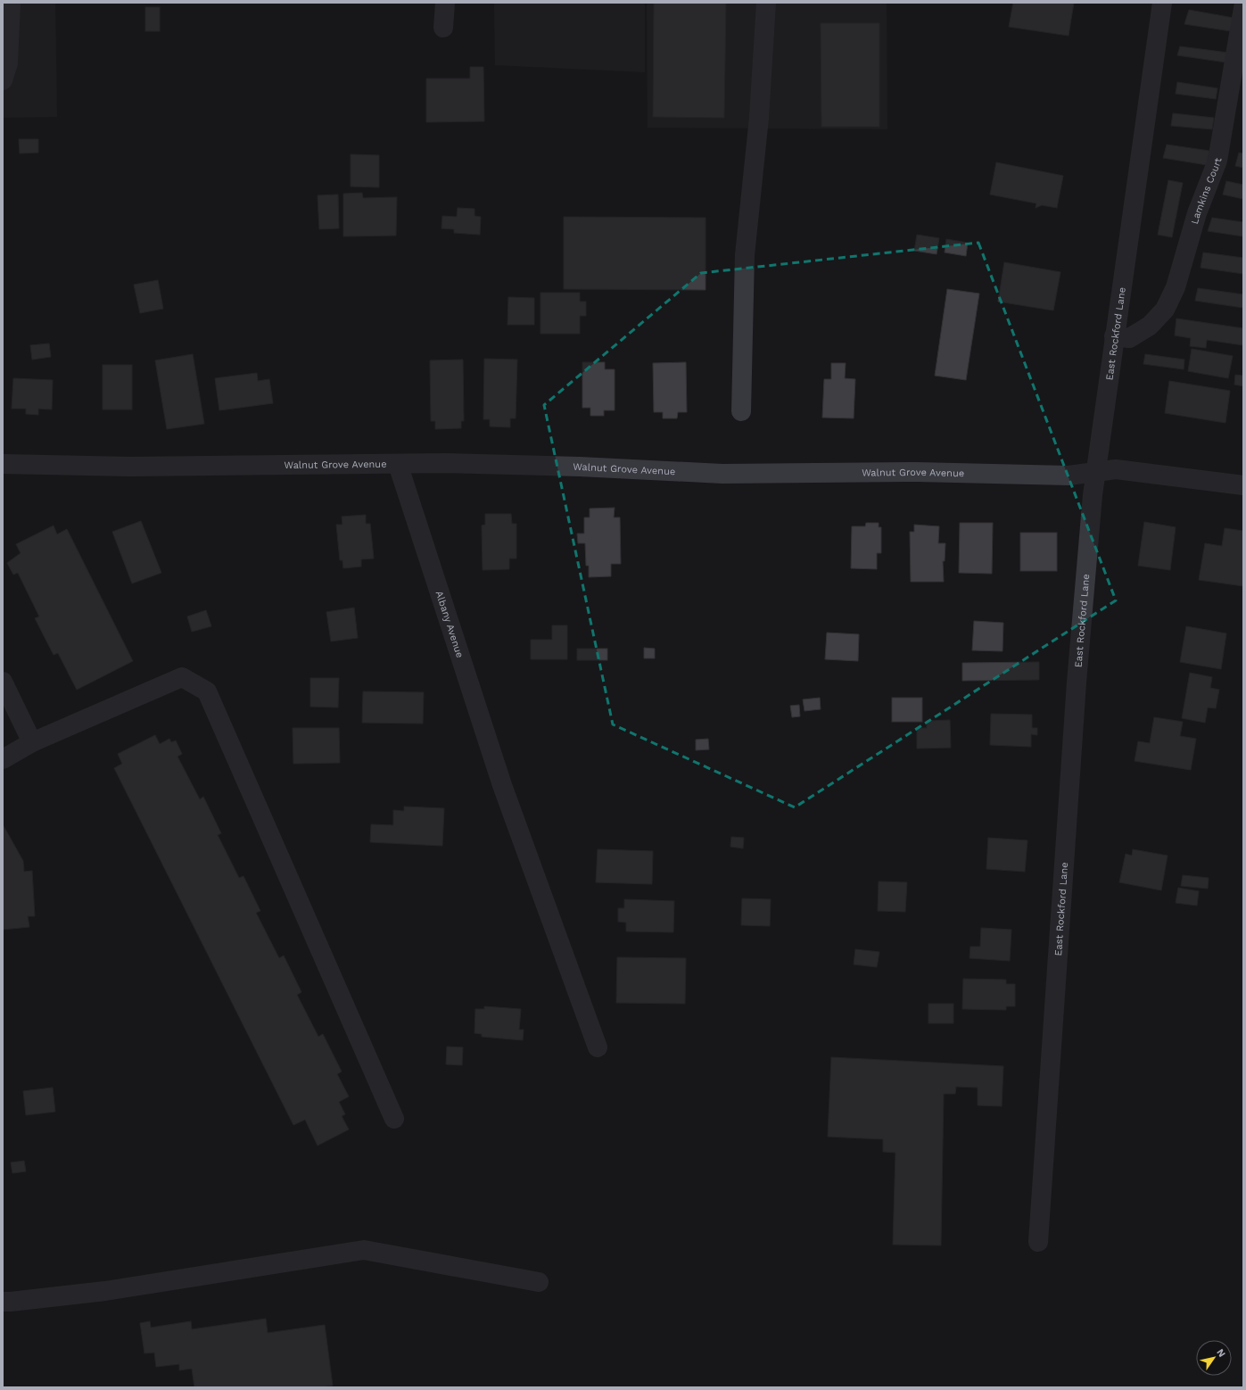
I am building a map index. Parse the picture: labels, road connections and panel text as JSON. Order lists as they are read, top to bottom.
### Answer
{
  "streets": {
    "street": [
      "Lamkins Court",
      "East Rockford Lane",
      "Walnut Grove Avenue",
      "Albany Avenue"
    ]
  },
  "crossings": [
    ["Lamkins Court", "East Rockford Lane"],
    ["East Rockford Lane", "Walnut Grove Avenue"],
    ["Walnut Grove Avenue", "Albany Avenue"]
  ],
  "north": "top right"
}
